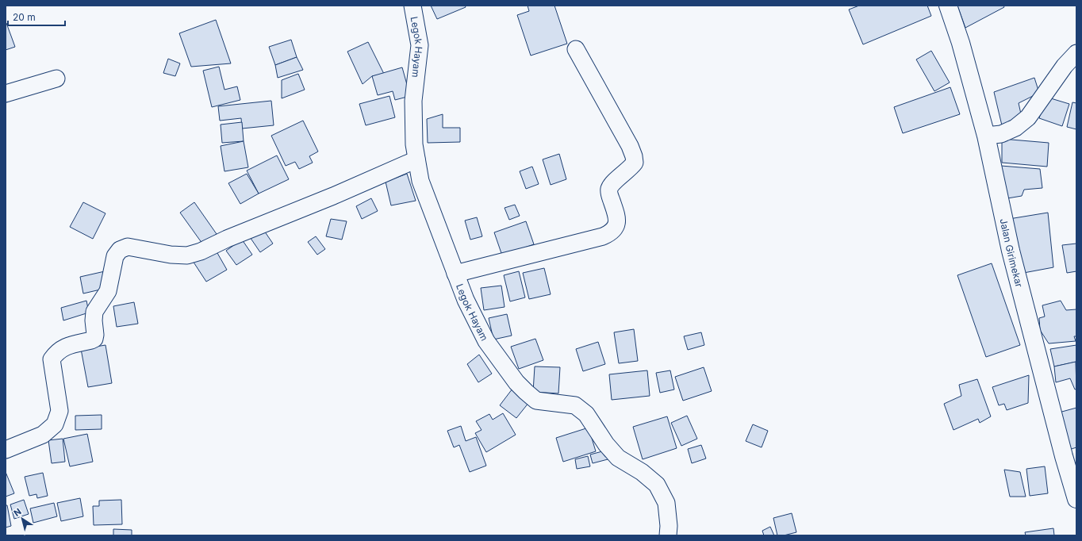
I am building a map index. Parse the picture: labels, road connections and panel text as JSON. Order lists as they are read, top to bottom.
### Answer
{
  "streets": {
    "street": ["Legok Hayam", "Jalan Girimekar"]
  },
  "scale_bar": "20 m",
  "north": "top left"
}
